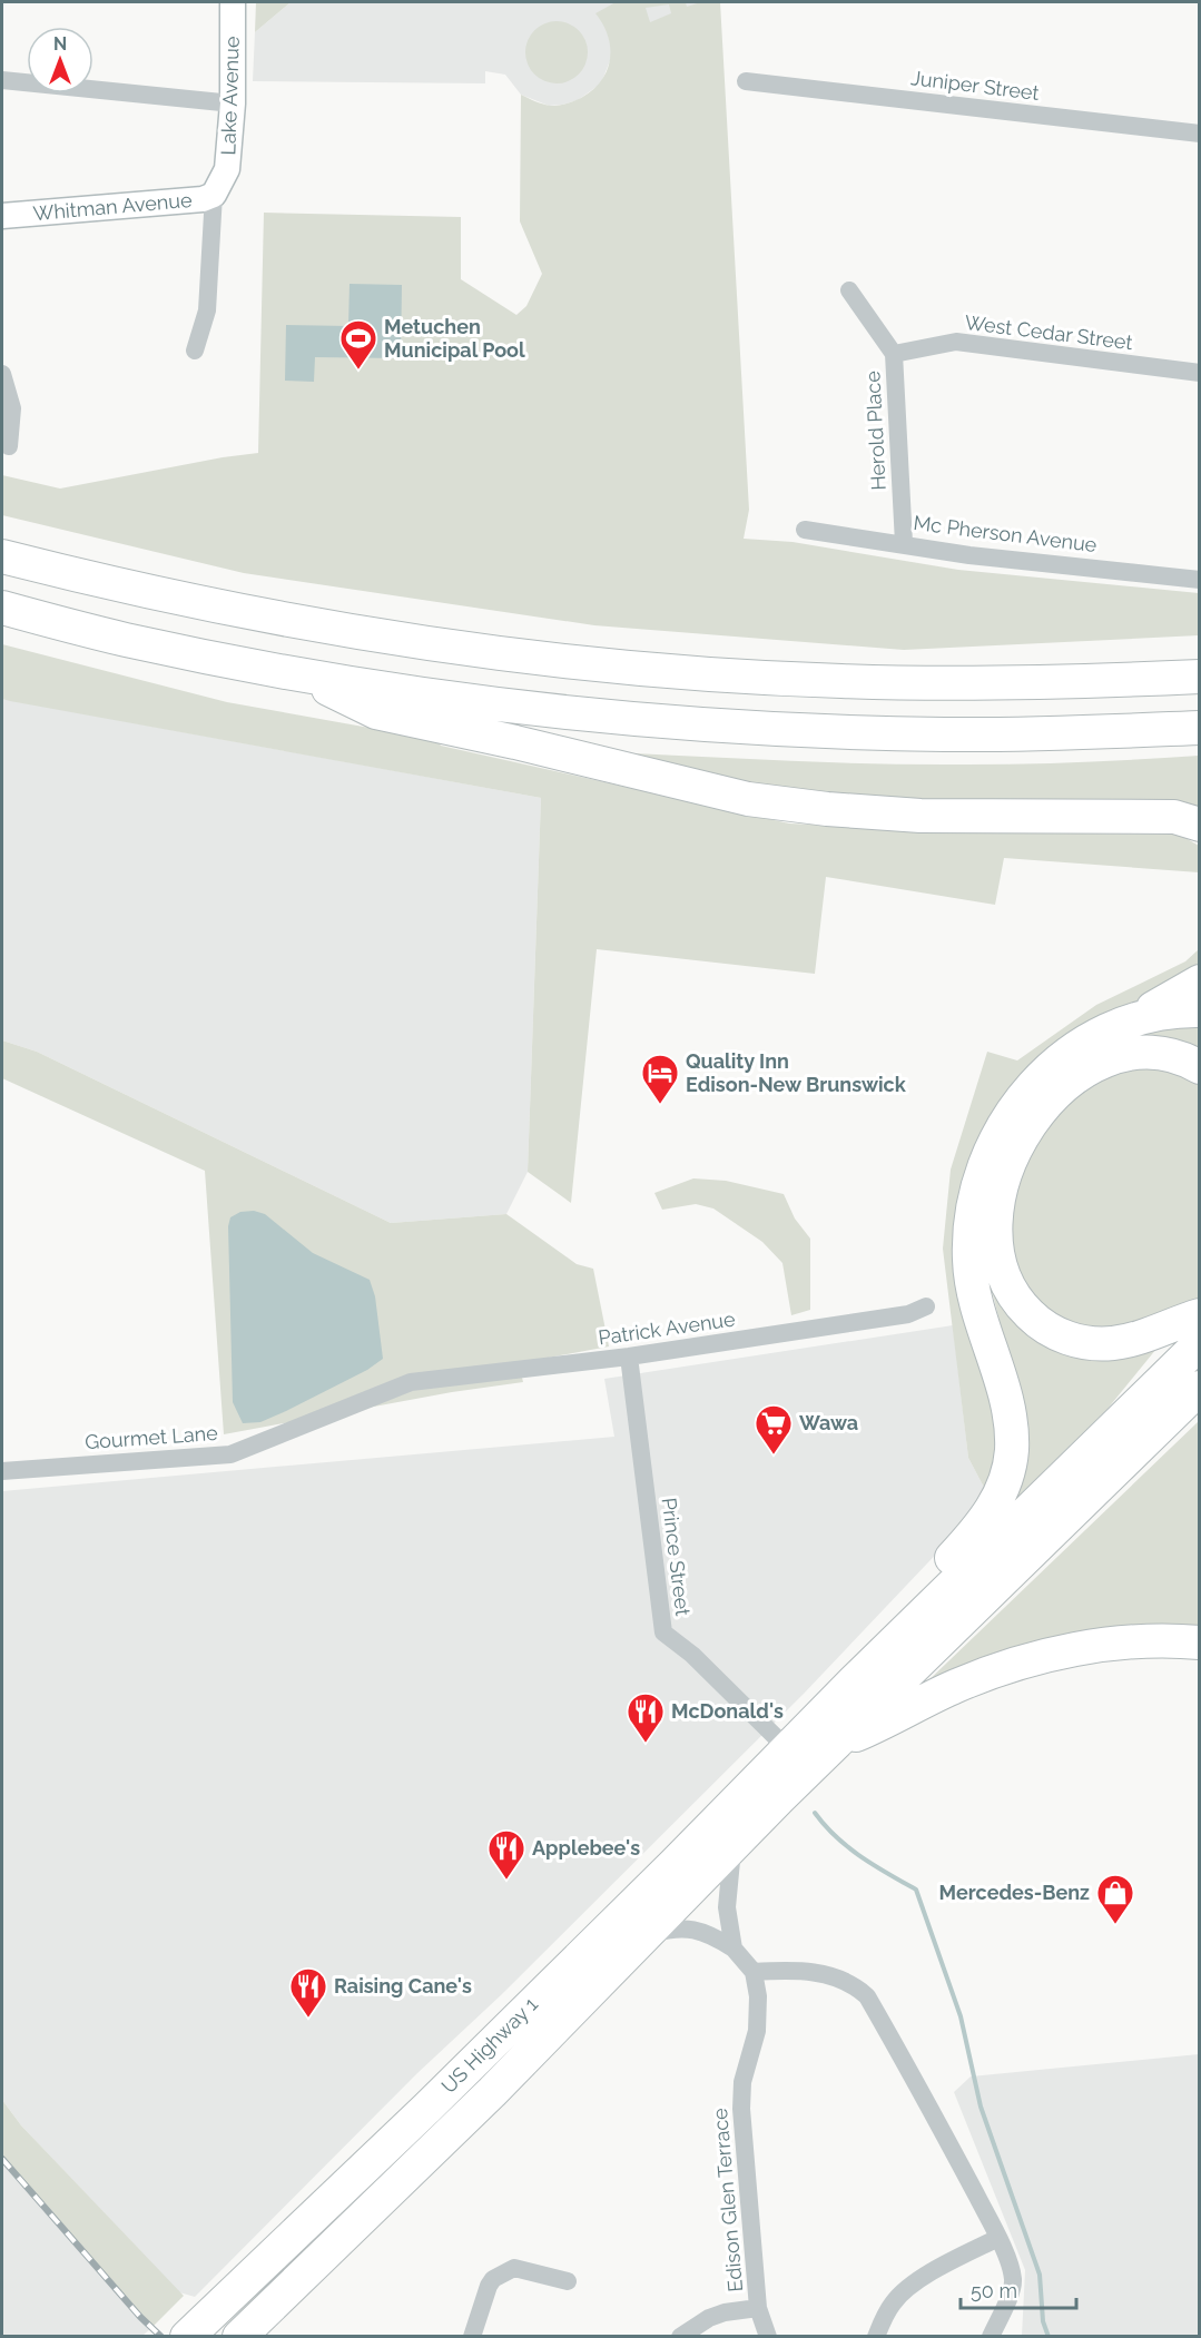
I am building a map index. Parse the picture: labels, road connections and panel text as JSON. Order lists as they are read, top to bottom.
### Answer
{
  "streets": {
    "highway": ["US Highway 1"],
    "street": [
      "Juniper Street",
      "Lake Avenue",
      "Whitman Avenue",
      "West Cedar Street",
      "Herold Place",
      "Mc Pherson Avenue",
      "Patrick Avenue",
      "Gourmet Lane",
      "Prince Street",
      "Edison Glen Terrace"
    ]
  },
  "crossings": [
    ["Lake Avenue", "Whitman Avenue"],
    ["West Cedar Street", "Herold Place"],
    ["Herold Place", "Mc Pherson Avenue"],
    ["Patrick Avenue", "Gourmet Lane"],
    ["Patrick Avenue", "Prince Street"],
    ["Prince Street", "US Highway 1"]
  ],
  "places": {
    "sports": ["Metuchen Municipal Pool"],
    "hotel": ["Quality Inn Edison-New Brunswick"],
    "supermarket": ["Wawa"],
    "restaurant": ["McDonald's", "Applebee's", "Raising Cane's"],
    "shop": ["Mercedes-Benz"]
  },
  "scale_bar": "50 m",
  "north": "top"
}
